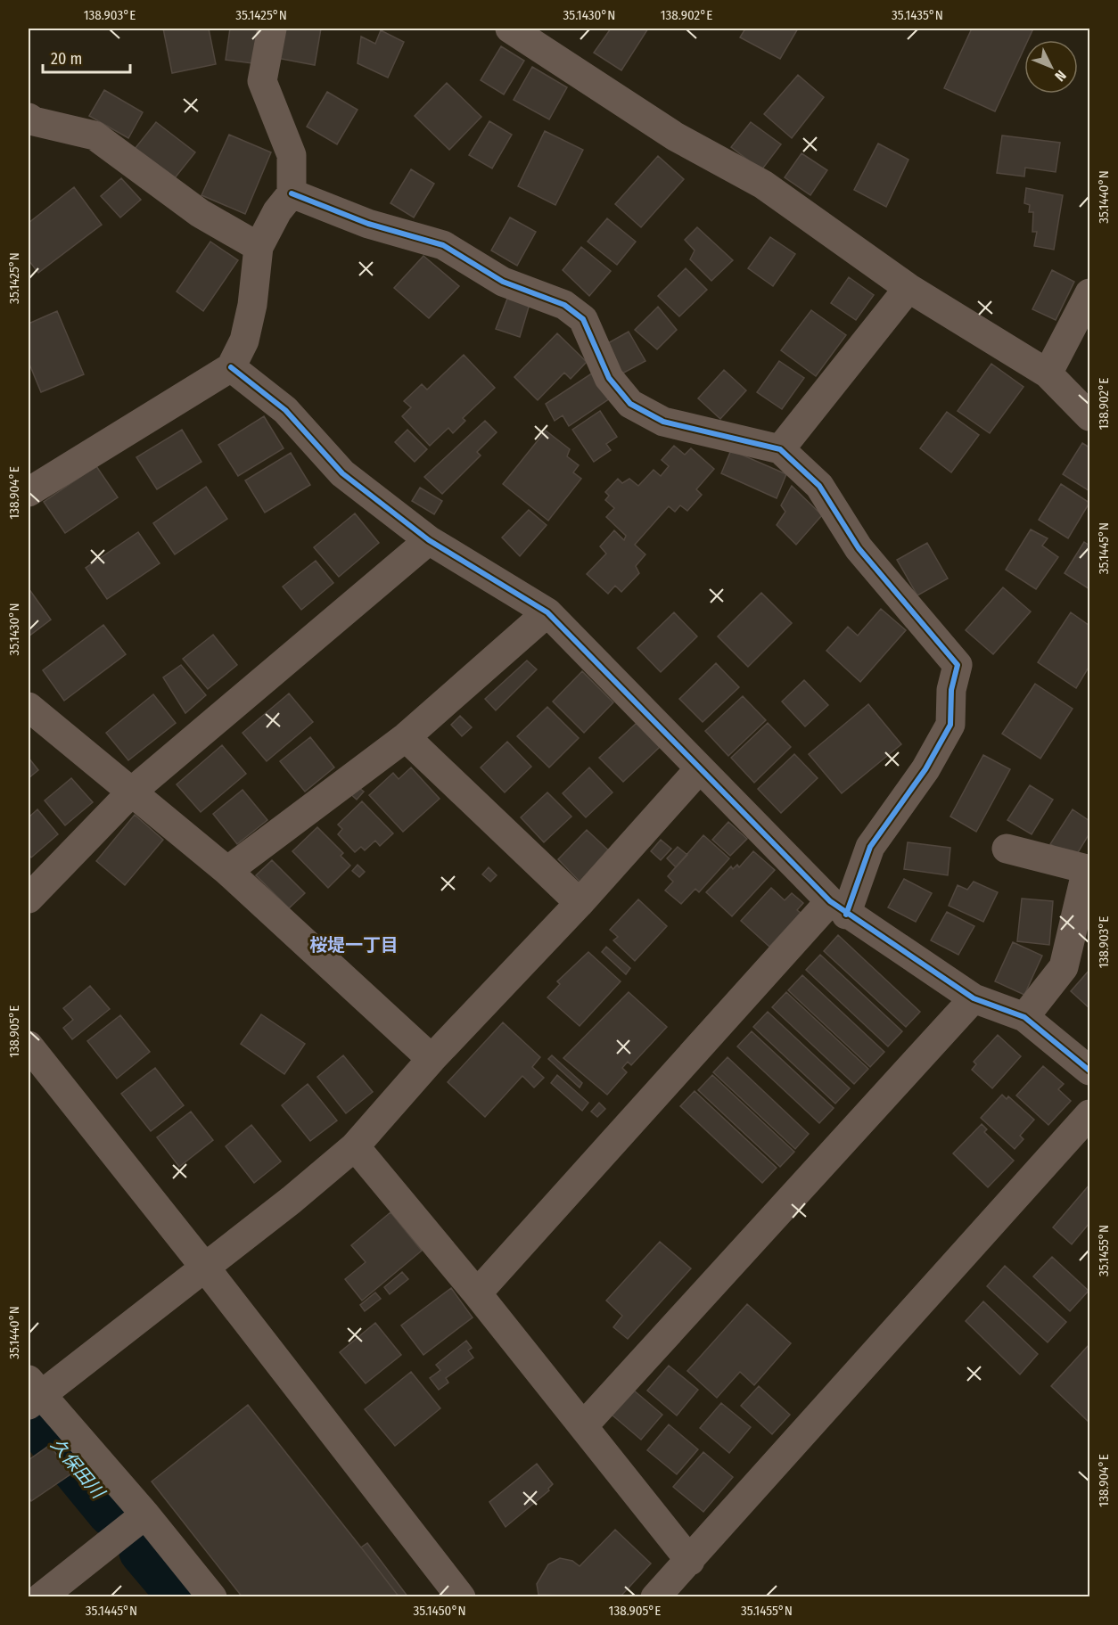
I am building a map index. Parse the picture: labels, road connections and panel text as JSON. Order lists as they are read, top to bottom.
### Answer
{
  "districts": ["桜堤一丁目"],
  "water": ["久保田川"],
  "scale_bar": "20 m",
  "north": "bottom right",
  "coordinates": [
    "138.903°E",
    "35.1425°N",
    "35.1430°N",
    "138.902°E",
    "35.1435°N",
    "35.1440°N",
    "138.904°E",
    "35.1445°N",
    "138.905°E",
    "35.1455°N",
    "35.1450°N"
  ]
}
